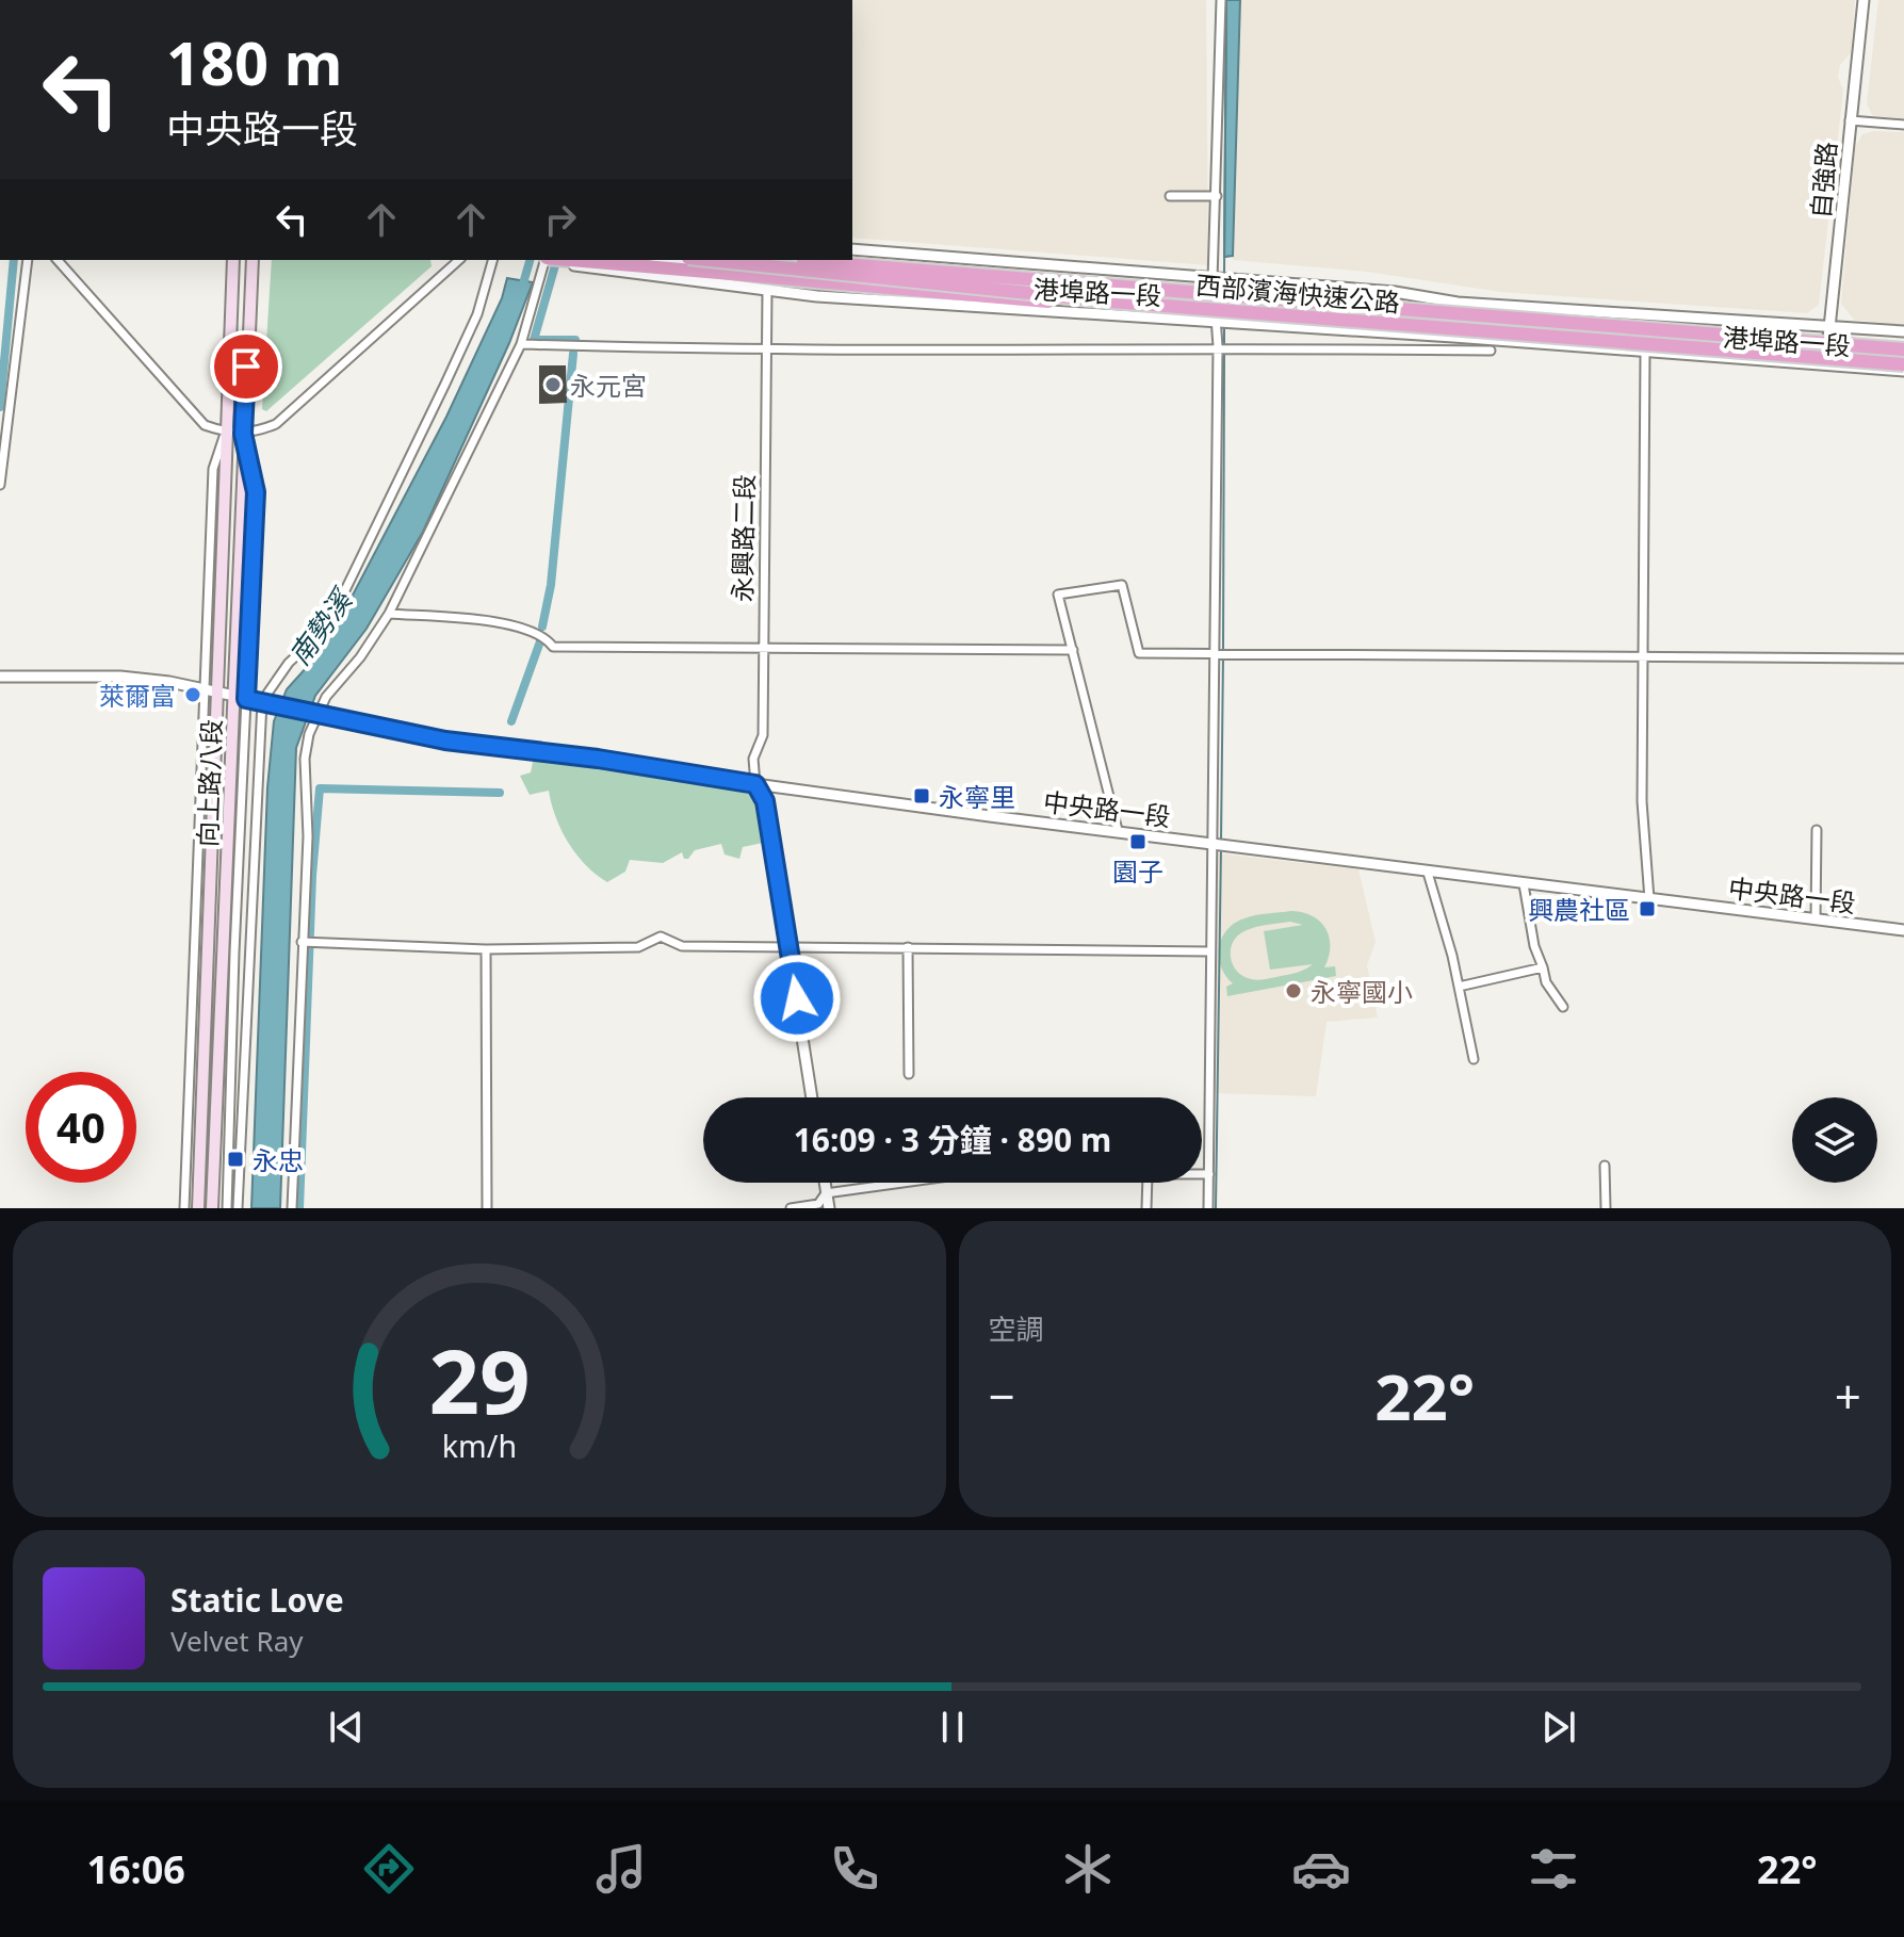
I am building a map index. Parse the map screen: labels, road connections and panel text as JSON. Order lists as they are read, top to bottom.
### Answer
{
  "streets": {
    "highway": ["西部濱海快速公路"],
    "main road": ["向上路八段"],
    "street": [
      "自強路",
      "港埠路一段",
      "永興路二段",
      "中央路一段"
    ]
  },
  "crossings": [
    ["自強路", "港埠路一段"],
    ["港埠路一段", "永興路二段"],
    ["永興路二段", "中央路一段"]
  ],
  "water": ["南勢溪"],
  "places": {
    "other": ["永元宮", "萊爾富", "永寧國小"],
    "transit": [
      "永寧里",
      "園子",
      "興農社區",
      "永忠"
    ]
  },
  "page": {
    "turn": ["180 m", "中央路一段"],
    "limit": "40",
    "trip": "16:09 · 3 分鐘 · 890 m",
    "tile": "空調",
    "heat": ["−", "22°", "+"],
    "song": ["Static Love", "Velvet Ray"],
    "tabs": ["16:06", "22°"],
    "gauge": ["29", "km/h"]
  }
}
